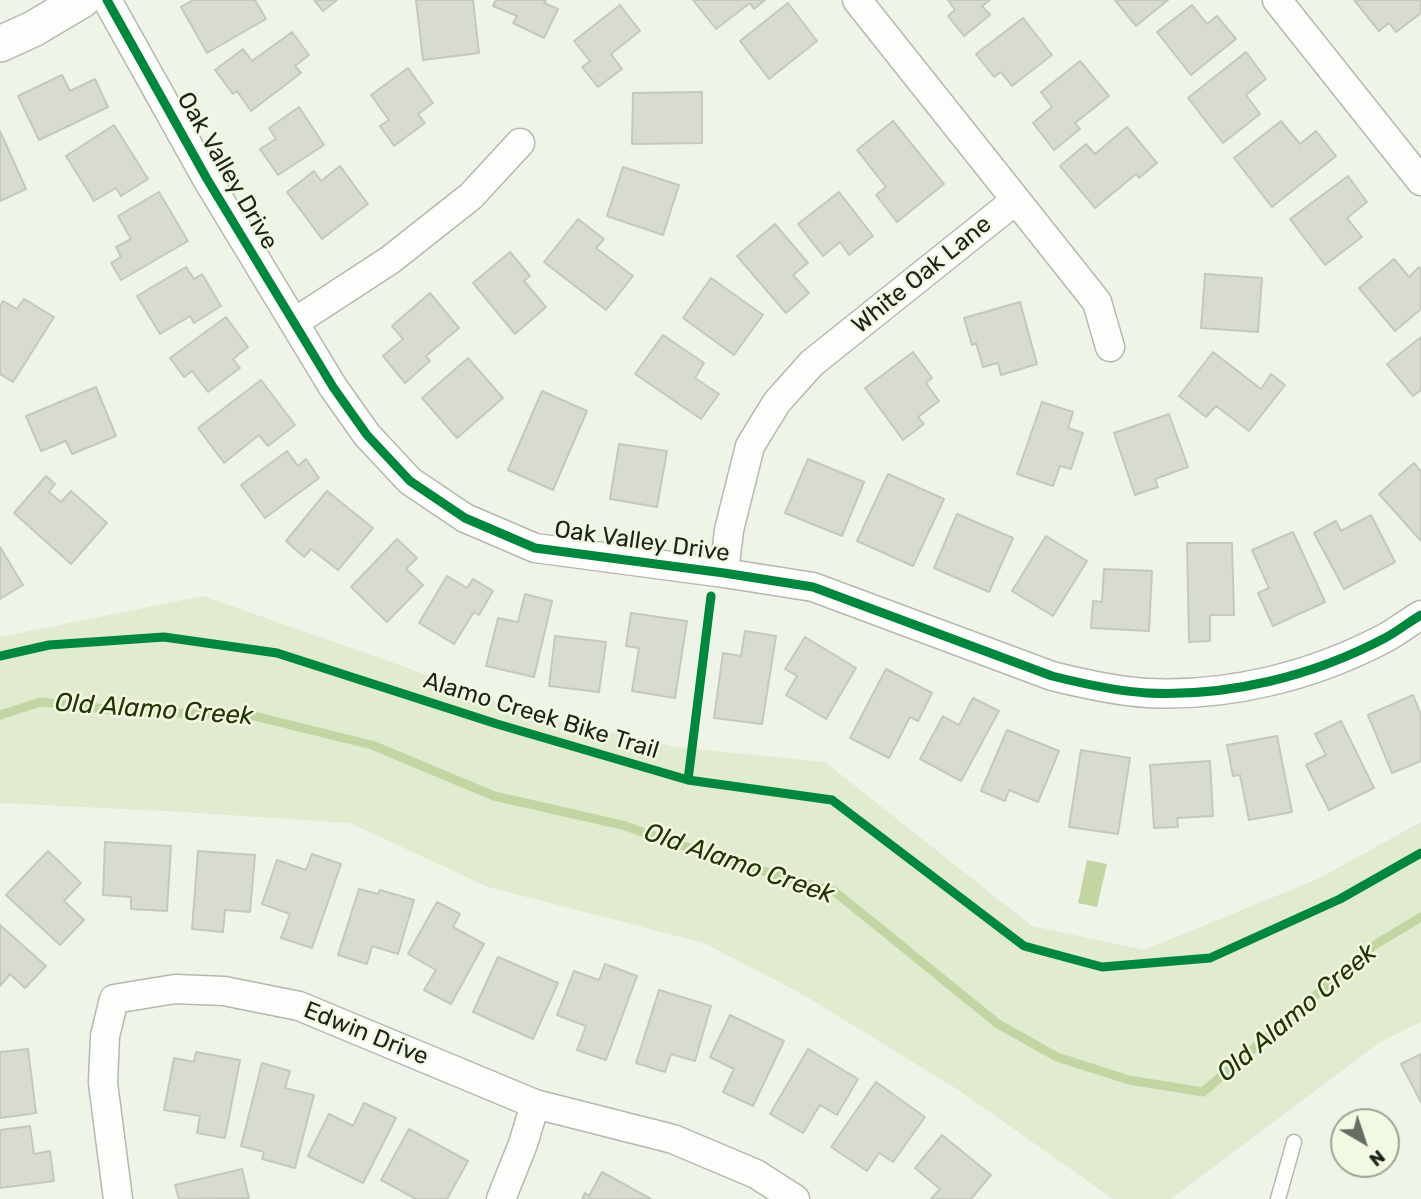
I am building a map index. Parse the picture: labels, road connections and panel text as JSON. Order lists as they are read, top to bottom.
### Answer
{
  "streets": {
    "street": ["Oak Valley Drive", "White Oak Lane", "Edwin Drive"],
    "cycle path": ["Alamo Creek Bike Trail"]
  },
  "crossings": [
    ["Oak Valley Drive", "White Oak Lane"]
  ],
  "water": ["Old Alamo Creek"],
  "north": "bottom right"
}
